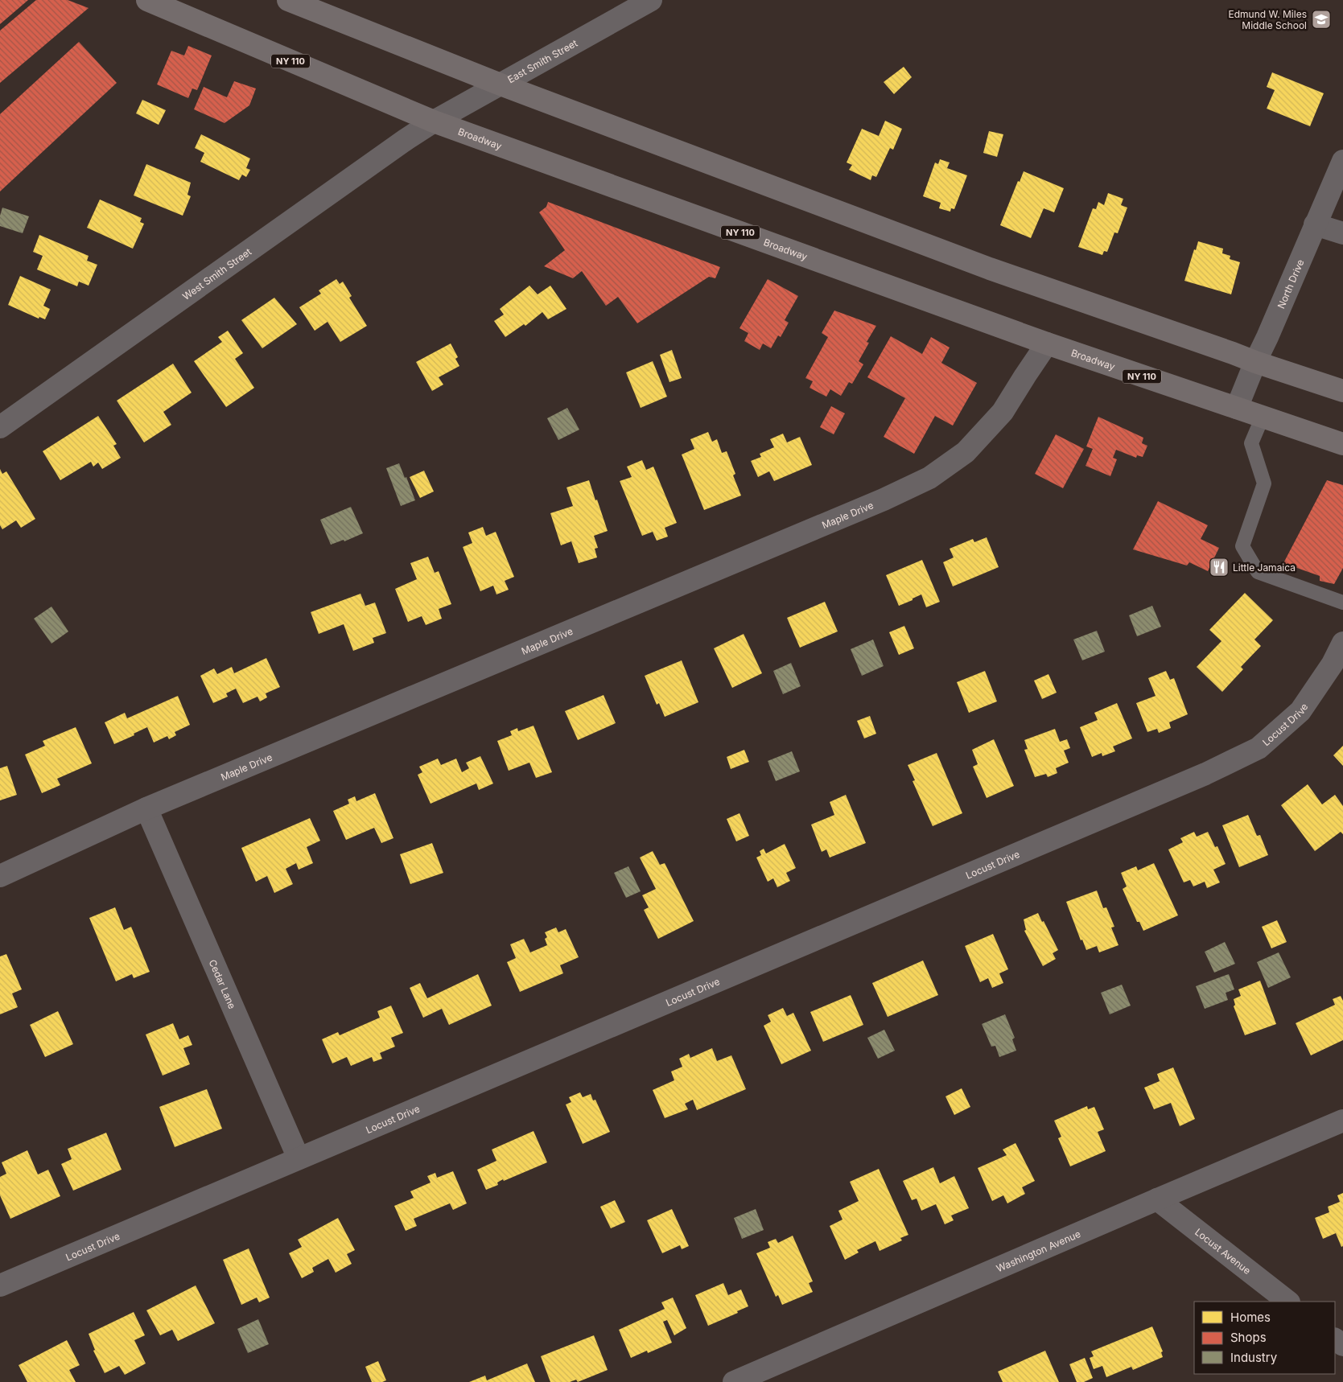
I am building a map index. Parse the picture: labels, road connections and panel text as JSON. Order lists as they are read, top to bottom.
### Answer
{
  "streets": {
    "main road": ["NY 110", "Broadway"],
    "street": [
      "East Smith Street",
      "West Smith Street",
      "North Drive",
      "Maple Drive",
      "Locust Drive",
      "Cedar Lane",
      "Washington Avenue",
      "Locust Avenue"
    ]
  },
  "crossings": [
    ["East Smith Street", "Broadway"],
    ["East Smith Street", "West Smith Street"],
    ["Broadway", "West Smith Street"],
    ["Broadway", "North Drive"],
    ["Broadway", "Maple Drive"],
    ["Maple Drive", "Cedar Lane"],
    ["Locust Drive", "Cedar Lane"],
    ["Washington Avenue", "Locust Avenue"]
  ],
  "places": {
    "school or university": ["Edmund W. Miles Middle School"],
    "restaurant": ["Little Jamaica"]
  },
  "legend": ["Homes", "Shops", "Industry"]
}
